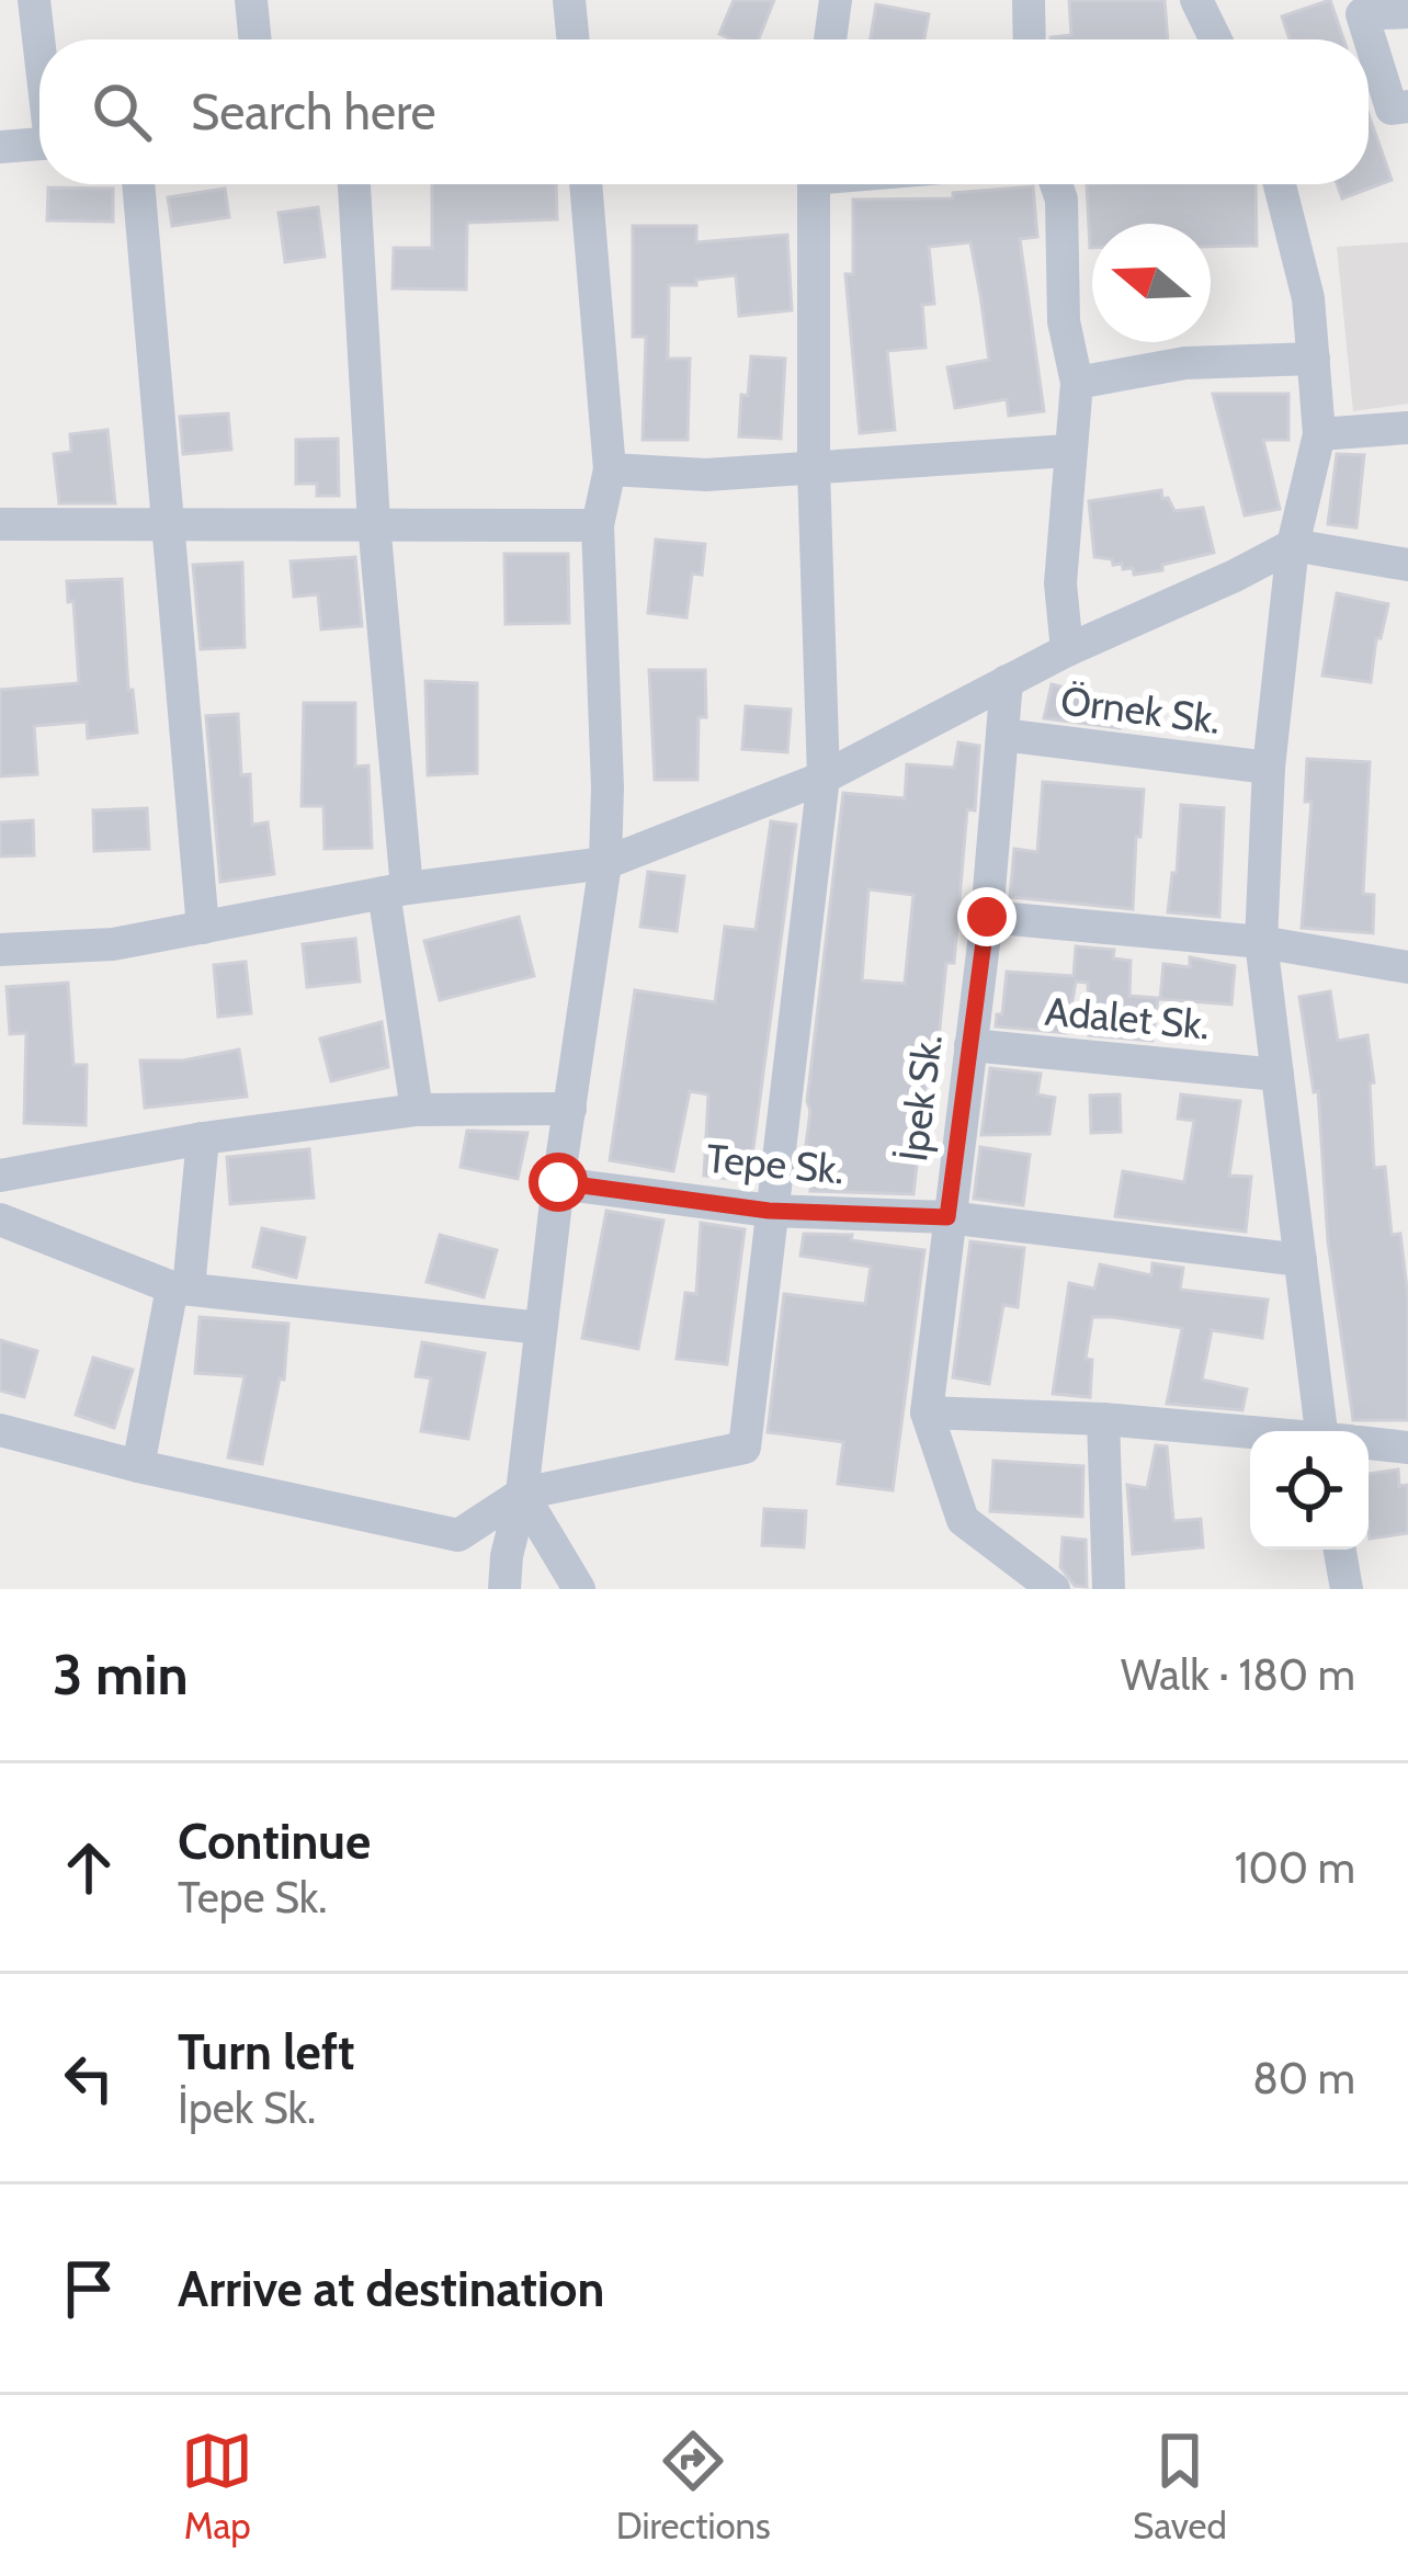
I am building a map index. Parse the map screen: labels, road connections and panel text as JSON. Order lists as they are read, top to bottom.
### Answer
{
  "streets": {
    "street": [
      "Örnek Sk.",
      "Adalet Sk.",
      "İpek Sk.",
      "Tepe Sk."
    ]
  },
  "crossings": [
    ["Örnek Sk.", "İpek Sk."],
    ["Adalet Sk.", "İpek Sk."],
    ["İpek Sk.", "Tepe Sk."]
  ],
  "north": "left",
  "page": {
    "search": "Search here",
    "heading": ["3 min", "Walk · 180 m"],
    "list": [
      ["Continue", "Tepe Sk.", "100 m"],
      ["Turn left", "İpek Sk.", "80 m"],
      "Arrive at destination"
    ],
    "nav": ["Map", "Directions", "Saved"]
  }
}
